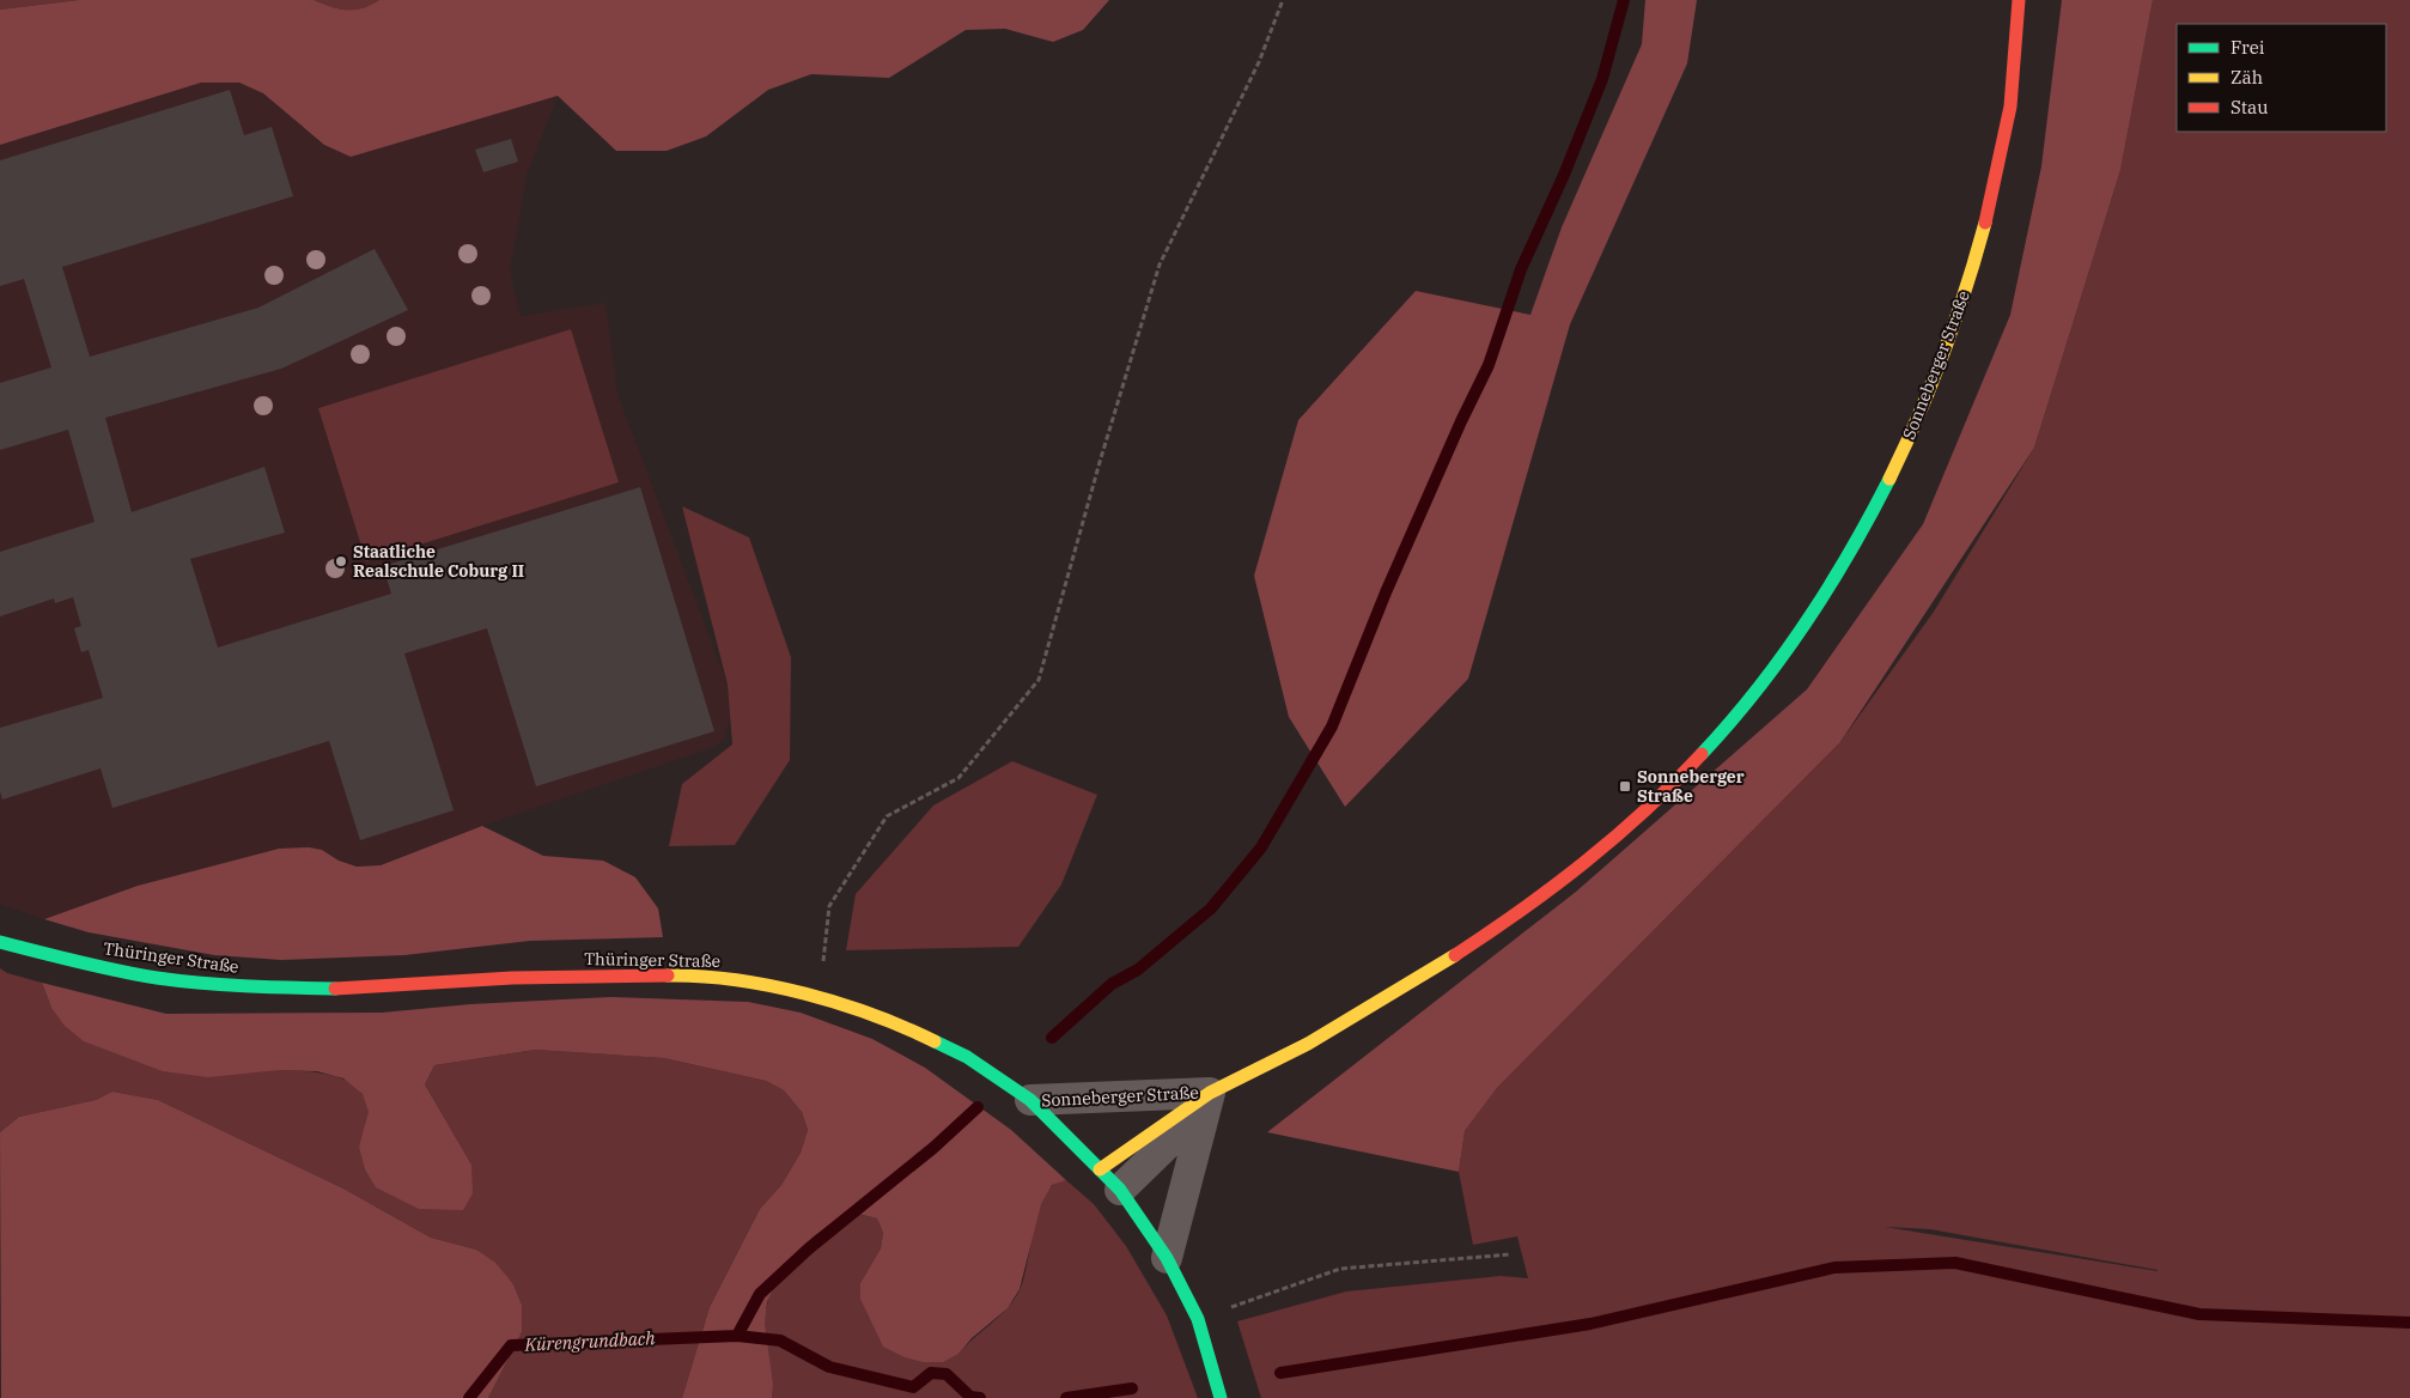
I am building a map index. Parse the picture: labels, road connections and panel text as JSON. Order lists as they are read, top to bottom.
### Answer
{
  "streets": {
    "street": ["Sonneberger Straße", "Thüringer Straße"]
  },
  "crossings": [
    ["Sonneberger Straße", "Thüringer Straße"]
  ],
  "water": ["Kürengrundbach"],
  "places": {
    "other": ["Staatliche Realschule Coburg II"],
    "transit": ["Sonneberger Straße"]
  },
  "legend": ["Frei", "Zäh", "Stau"]
}
